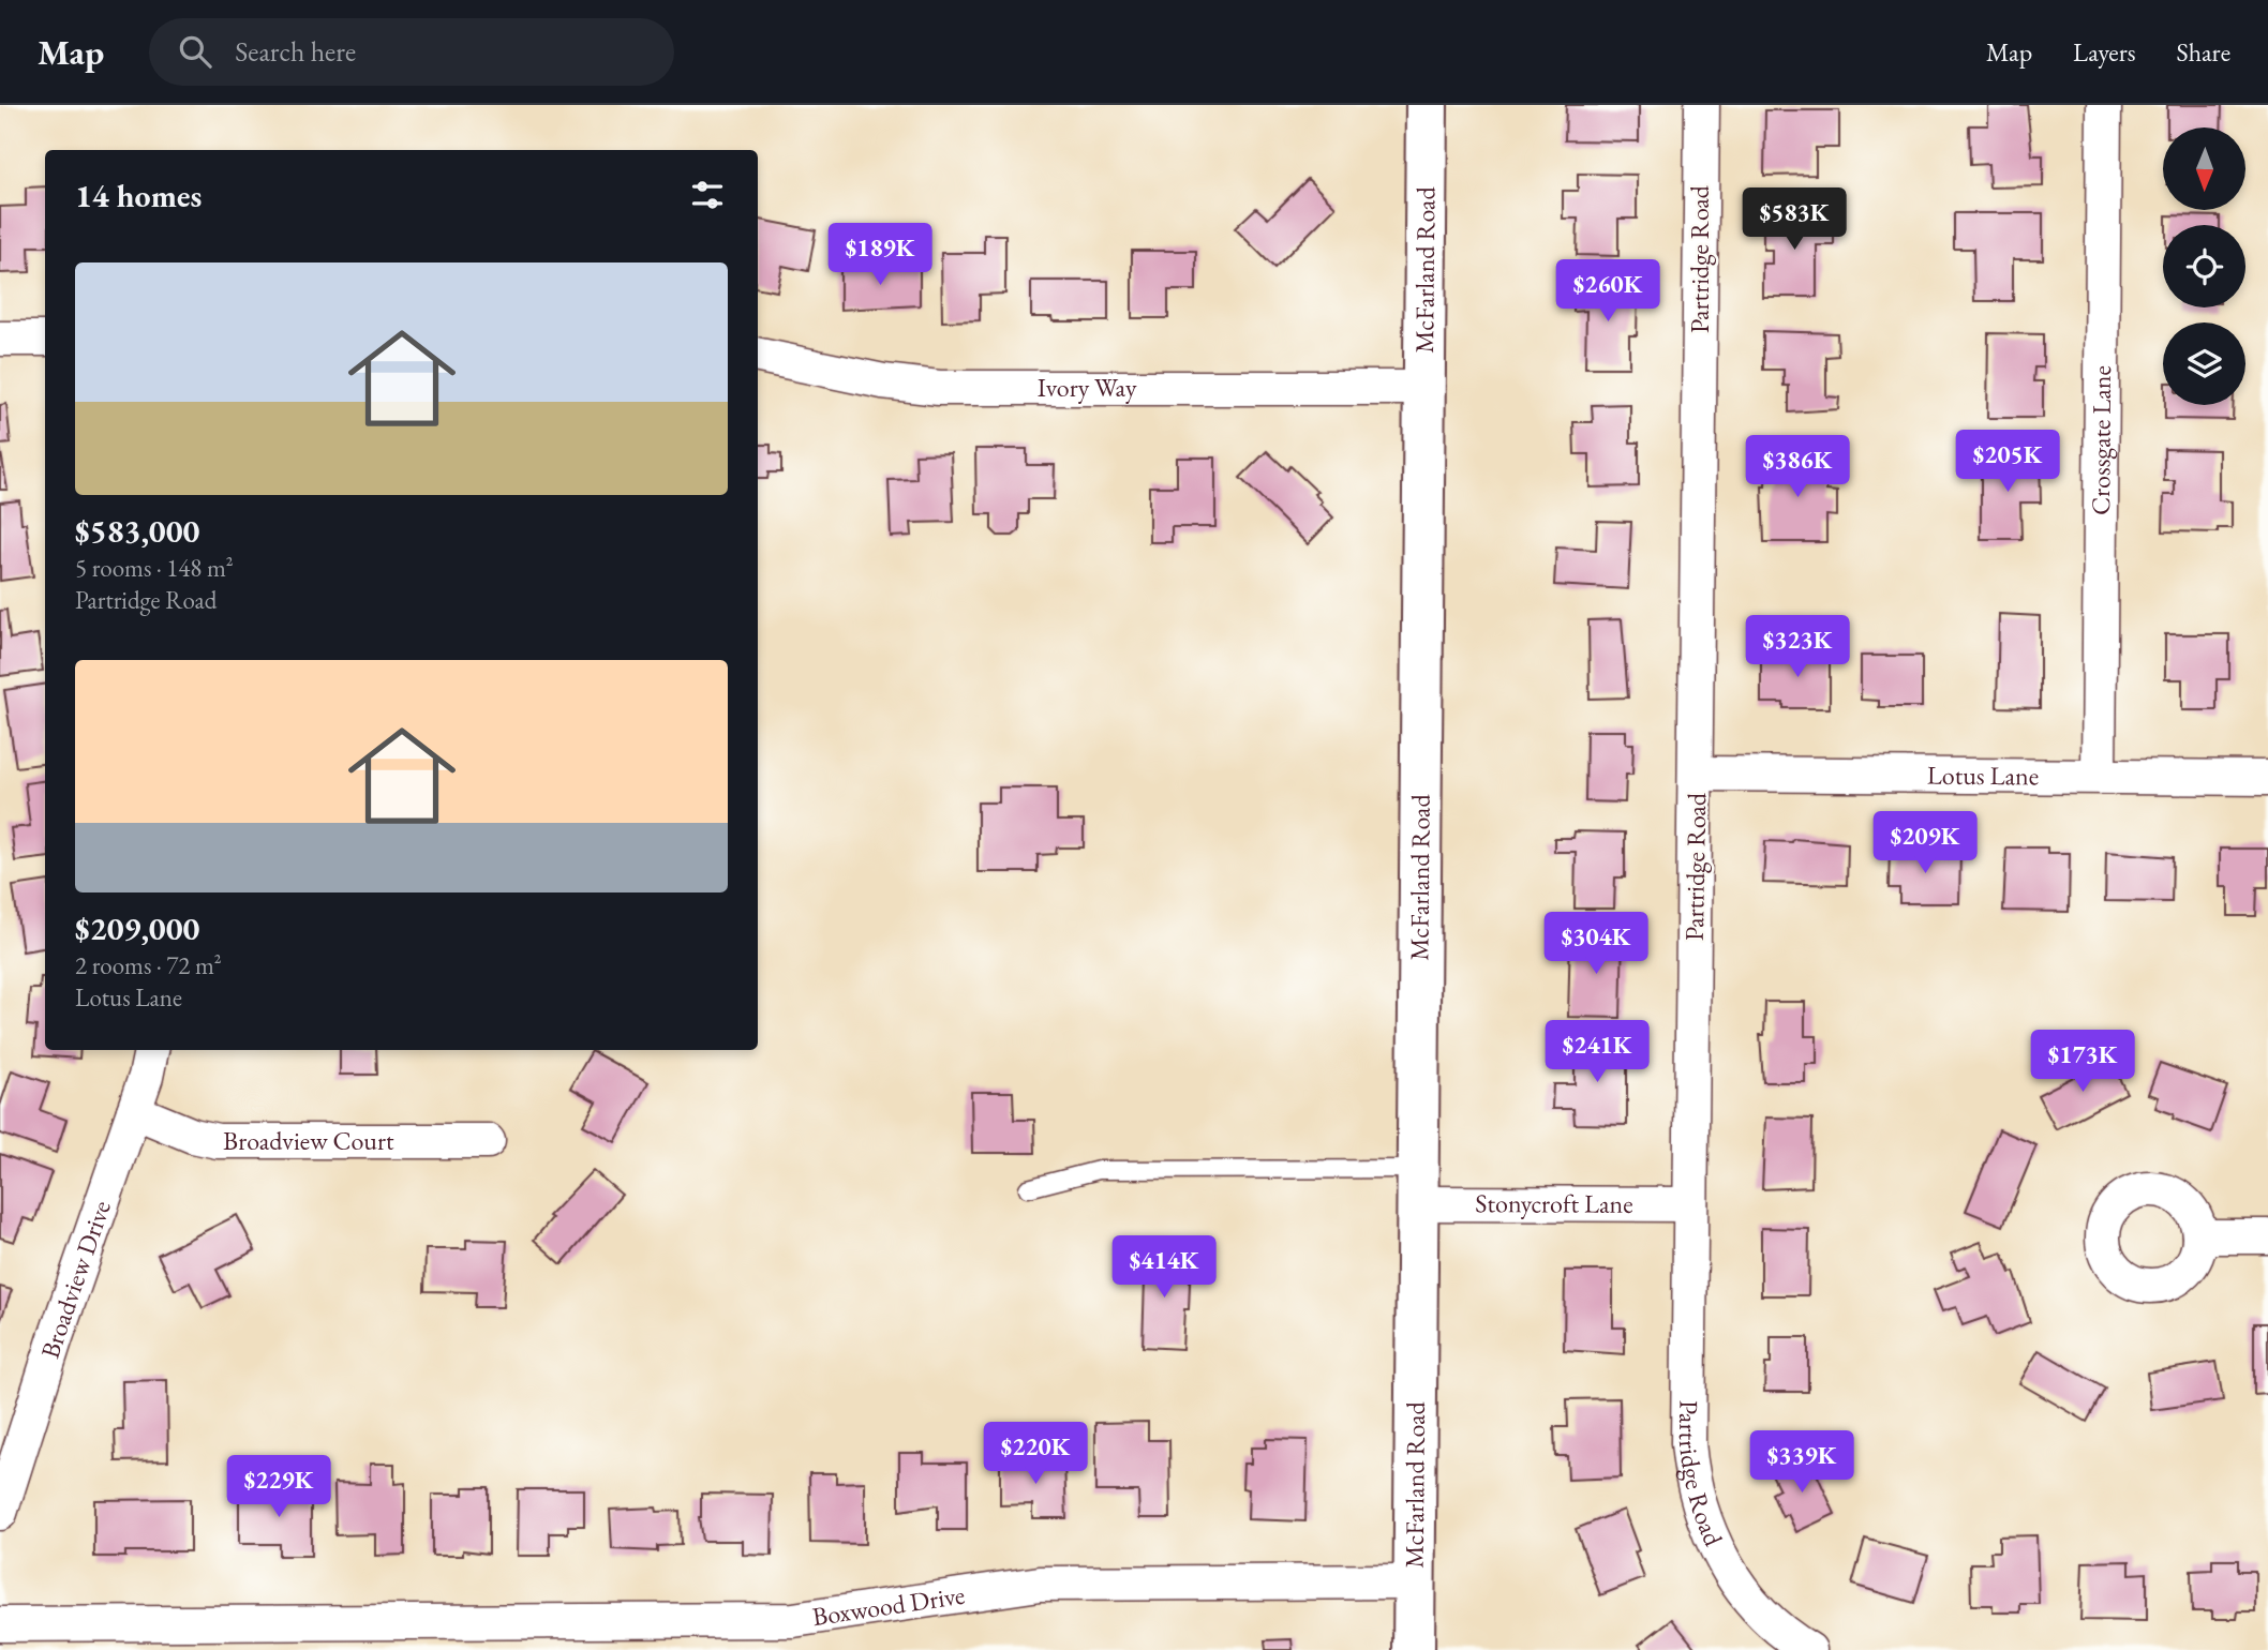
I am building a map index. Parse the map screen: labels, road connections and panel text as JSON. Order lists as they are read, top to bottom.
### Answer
{
  "streets": {
    "street": [
      "Partridge Road",
      "McFarland Road",
      "Ivory Way",
      "Crossgate Lane",
      "Lotus Lane",
      "Broadview Court",
      "Stonycroft Lane",
      "Broadview Drive",
      "Boxwood Drive"
    ]
  },
  "crossings": [
    ["Partridge Road", "Lotus Lane"],
    ["Partridge Road", "Stonycroft Lane"],
    ["McFarland Road", "Ivory Way"],
    ["McFarland Road", "Stonycroft Lane"],
    ["McFarland Road", "Boxwood Drive"],
    ["Crossgate Lane", "Lotus Lane"],
    ["Broadview Court", "Broadview Drive"]
  ],
  "north": "bottom",
  "page": {
    "header": "Map",
    "search": "Search here",
    "nav": ["Map", "Layers", "Share"],
    "heading": "14 homes",
    "price": [
      "$583K",
      "$189K",
      "$260K",
      "$205K",
      "$386K",
      "$323K",
      "$209K",
      "$304K",
      "$241K",
      "$173K",
      "$414K",
      "$220K",
      "$339K",
      "$229K"
    ],
    "list": [
      {
        "name": "$583,000",
        "note": "5 rooms · 148 m² · Partridge Road"
      },
      {
        "name": "$209,000",
        "note": "2 rooms · 72 m² · Lotus Lane"
      }
    ]
  }
}
